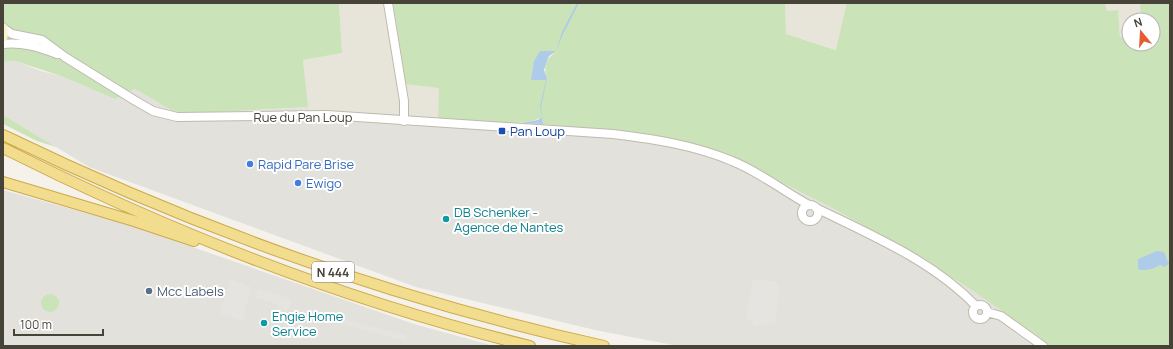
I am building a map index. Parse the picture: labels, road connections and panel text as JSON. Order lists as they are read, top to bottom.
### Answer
{
  "streets": {
    "highway": ["N 444"],
    "street": ["Rue du Pan Loup"]
  },
  "places": {
    "transit": ["Pan Loup"],
    "other": [
      "Rapid Pare Brise",
      "Ewigo",
      "DB Schenker - Agence de Nantes",
      "Mcc Labels",
      "Engie Home Service"
    ]
  },
  "scale_bar": "100 m",
  "north": "top"
}
